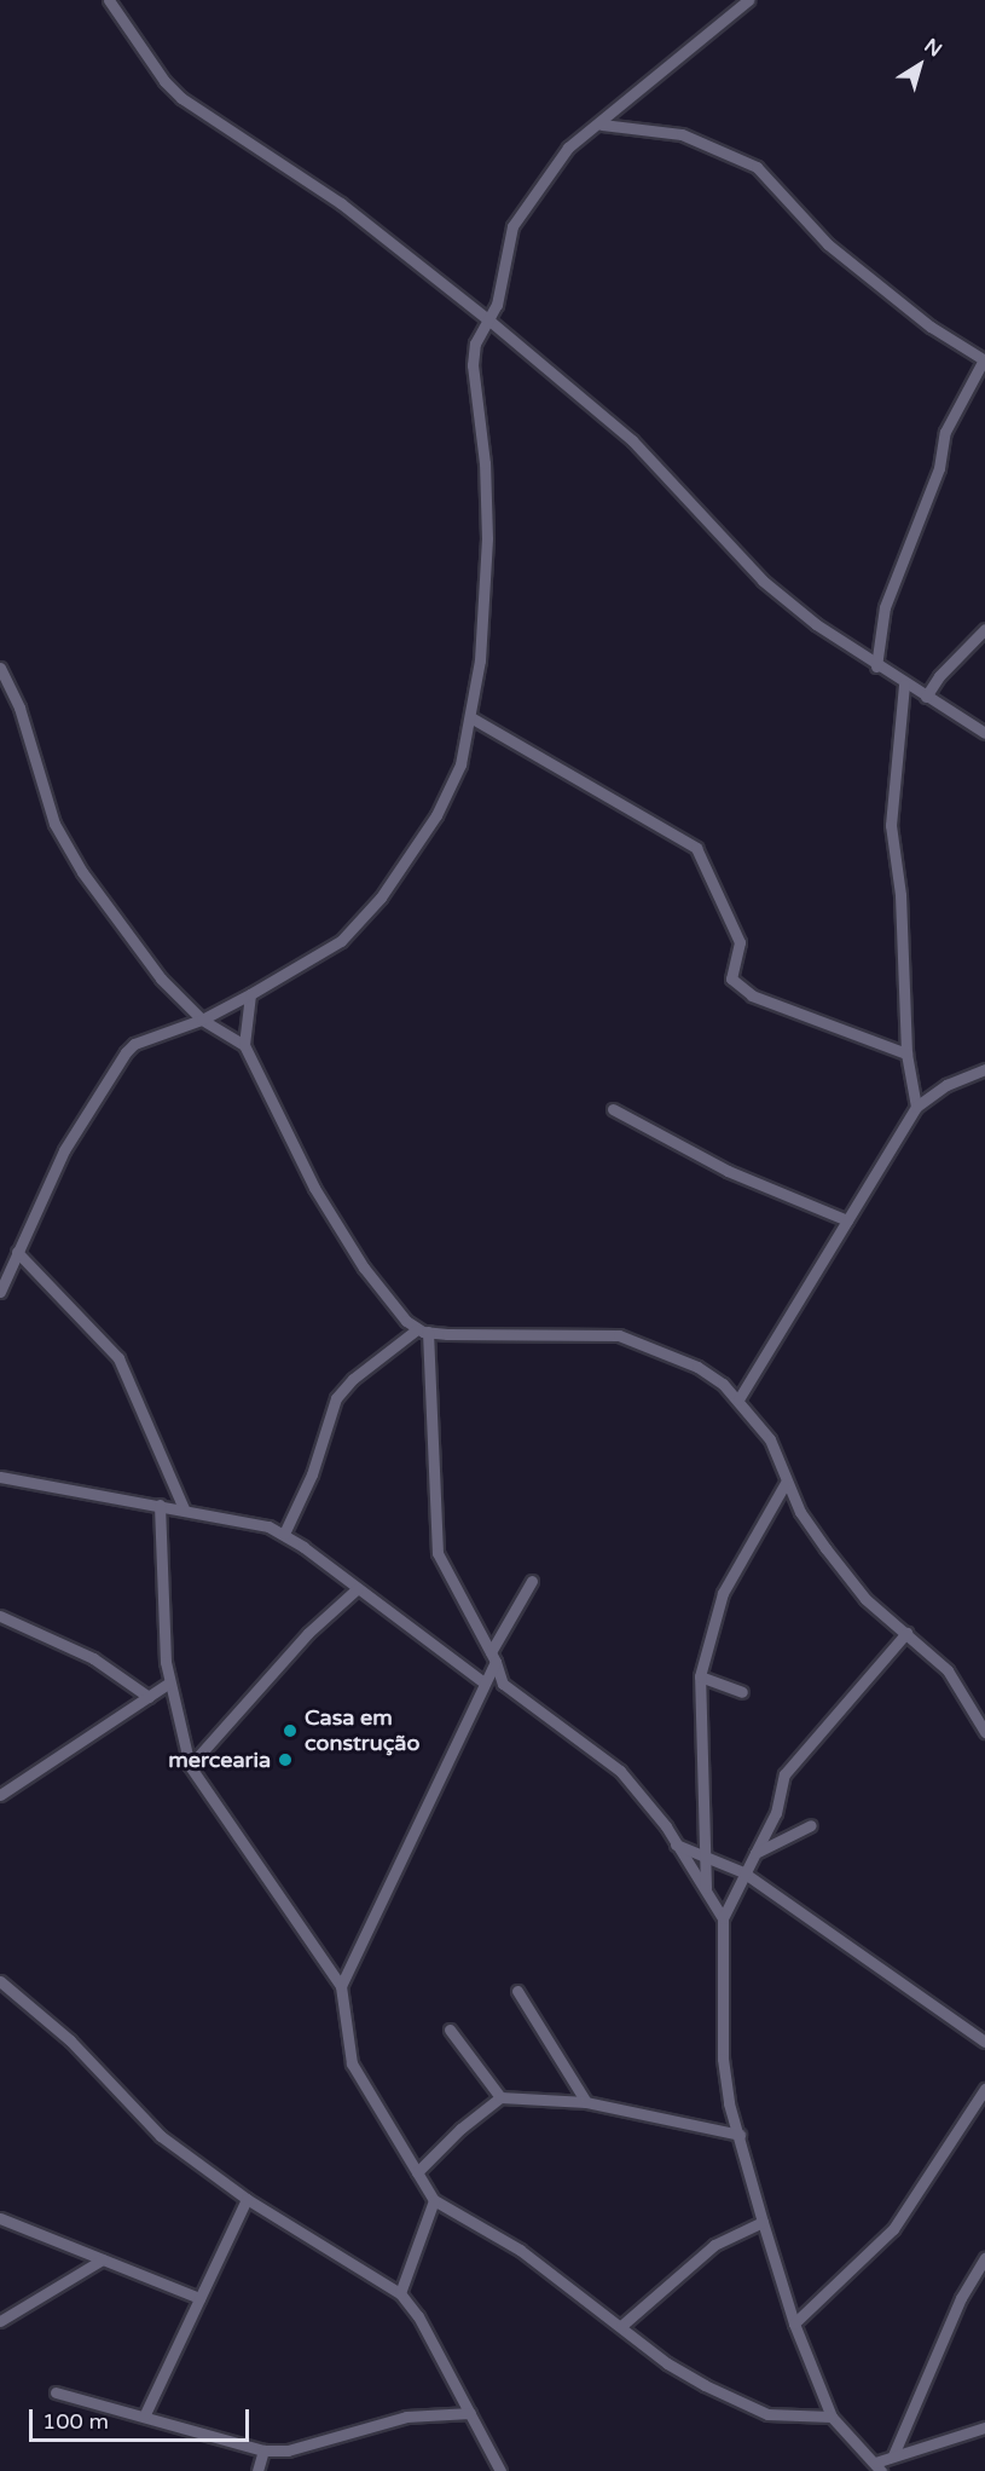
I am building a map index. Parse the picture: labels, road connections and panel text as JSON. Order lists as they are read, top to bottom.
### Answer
{
  "places": ["Casa em construção", "mercearia"],
  "scale_bar": "100 m",
  "north": "top right"
}
